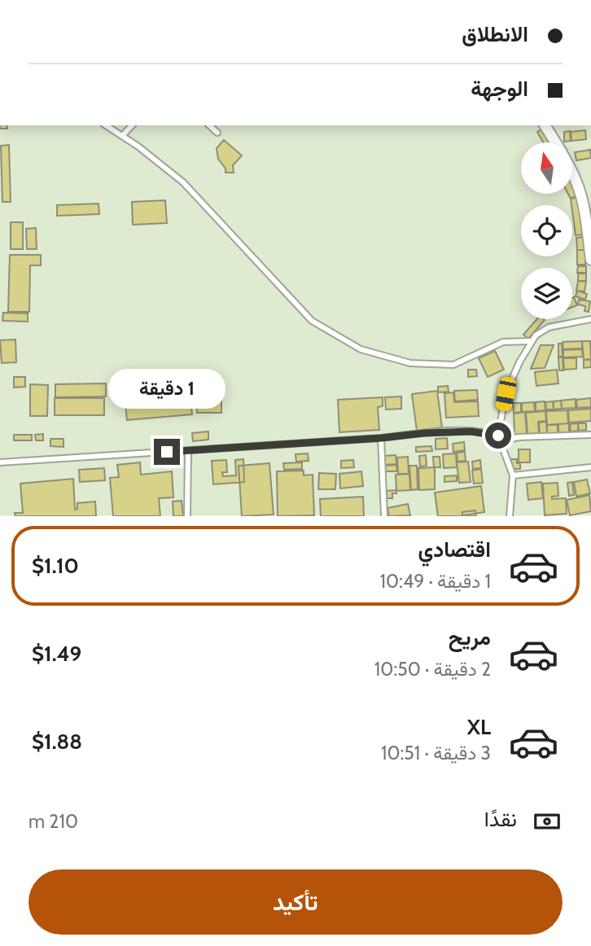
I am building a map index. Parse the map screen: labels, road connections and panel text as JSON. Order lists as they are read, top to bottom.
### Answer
{
  "north": "top",
  "page": {
    "banner": ["الانطلاق", "الوجهة"],
    "bubble": "1 دقيقة",
    "list": [
      {
        "name": "اقتصادي",
        "note": "1 دقيقة · 10:49",
        "value": "$1.10"
      },
      {
        "name": "مريح",
        "note": "2 دقيقة · 10:50",
        "value": "$1.49"
      },
      {
        "name": "XL",
        "note": "3 دقيقة · 10:51",
        "value": "$1.88"
      }
    ],
    "pay": ["نقدًا", "210 m"],
    "buttons": "تأكيد"
  }
}
